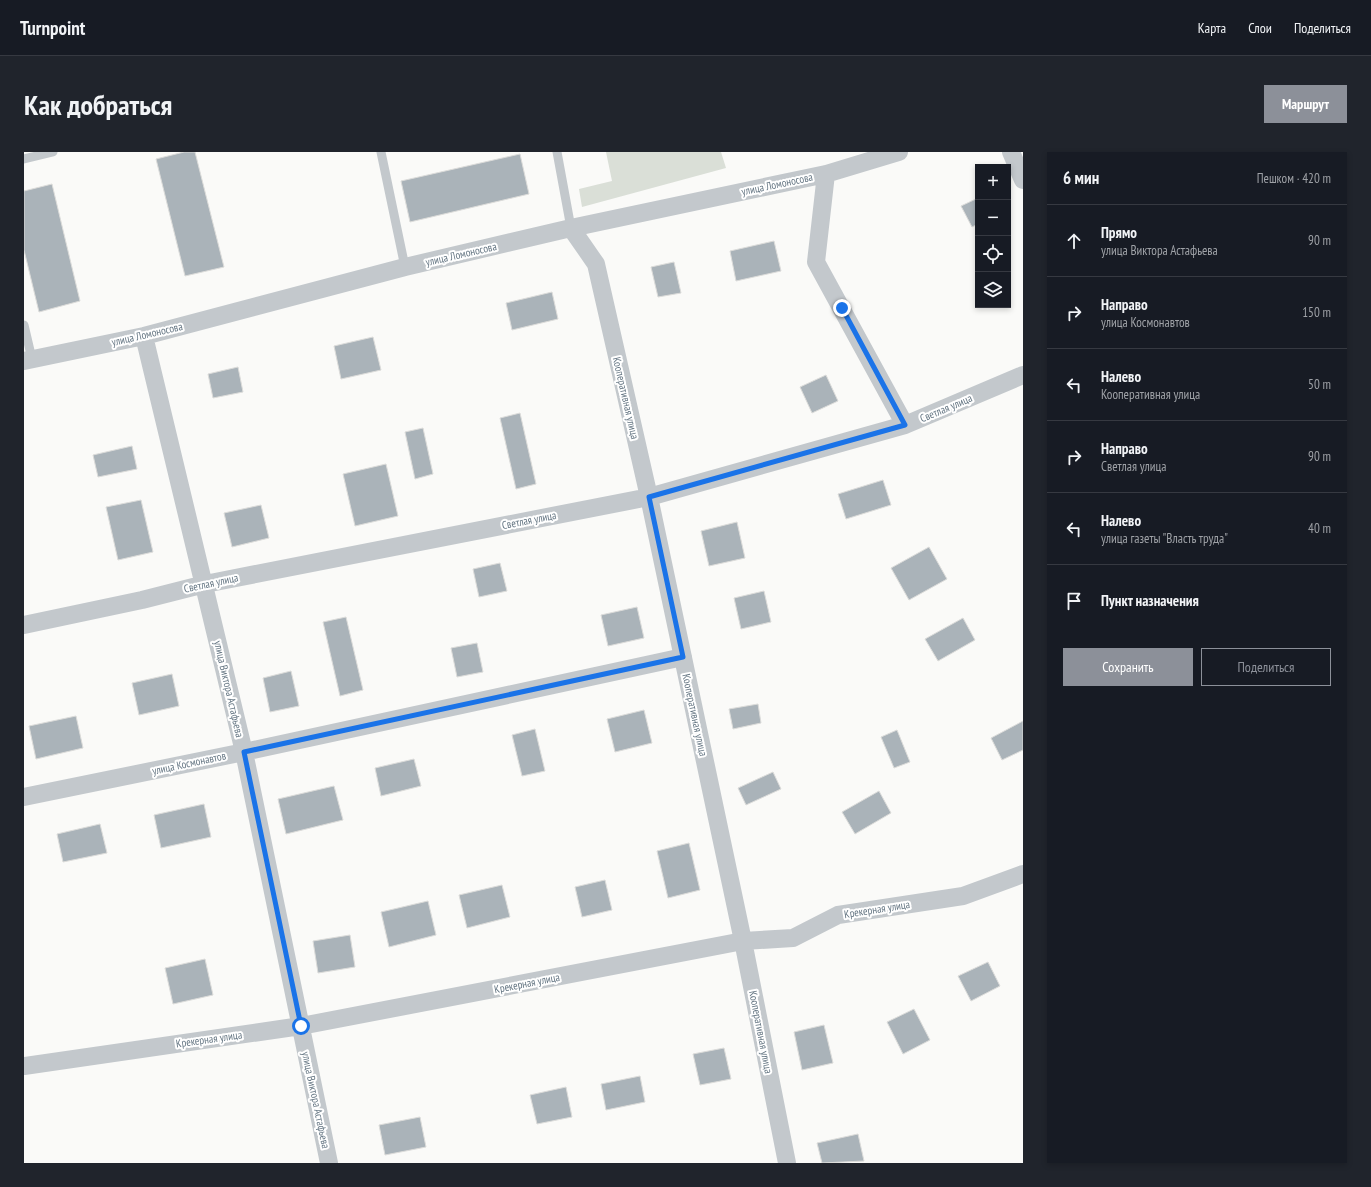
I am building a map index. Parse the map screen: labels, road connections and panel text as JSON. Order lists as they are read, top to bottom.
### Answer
{
  "streets": {
    "street": [
      "улица Ломоносова",
      "Кооперативная улица",
      "Светлая улица",
      "улица Виктора Астафьева",
      "улица Космонавтов",
      "Крекерная улица"
    ]
  },
  "crossings": [
    ["улица Ломоносова", "Кооперативная улица"],
    ["улица Ломоносова", "улица Виктора Астафьева"],
    ["Кооперативная улица", "Светлая улица"],
    ["Кооперативная улица", "улица Космонавтов"],
    ["Кооперативная улица", "Крекерная улица"],
    ["Светлая улица", "улица Виктора Астафьева"],
    ["улица Виктора Астафьева", "улица Космонавтов"],
    ["улица Виктора Астафьева", "Крекерная улица"]
  ],
  "page": {
    "header": "Turnpoint",
    "nav": ["Карта", "Слои", "Поделиться"],
    "buttons": [
      "Маршрут",
      ["Сохранить", "Поделиться"]
    ],
    "title": "Как добраться",
    "heading": ["6 мин", "Пешком · 420 m"],
    "map_buttons": ["+", "−"],
    "list": [
      ["Прямо", "улица Виктора Астафьева", "90 m"],
      ["Направо", "улица Космонавтов", "150 m"],
      ["Налево", "Кооперативная улица", "50 m"],
      ["Направо", "Светлая улица", "90 m"],
      ["Налево", "улица газеты \"Власть труда\"", "40 m"],
      "Пункт назначения"
    ]
  }
}
